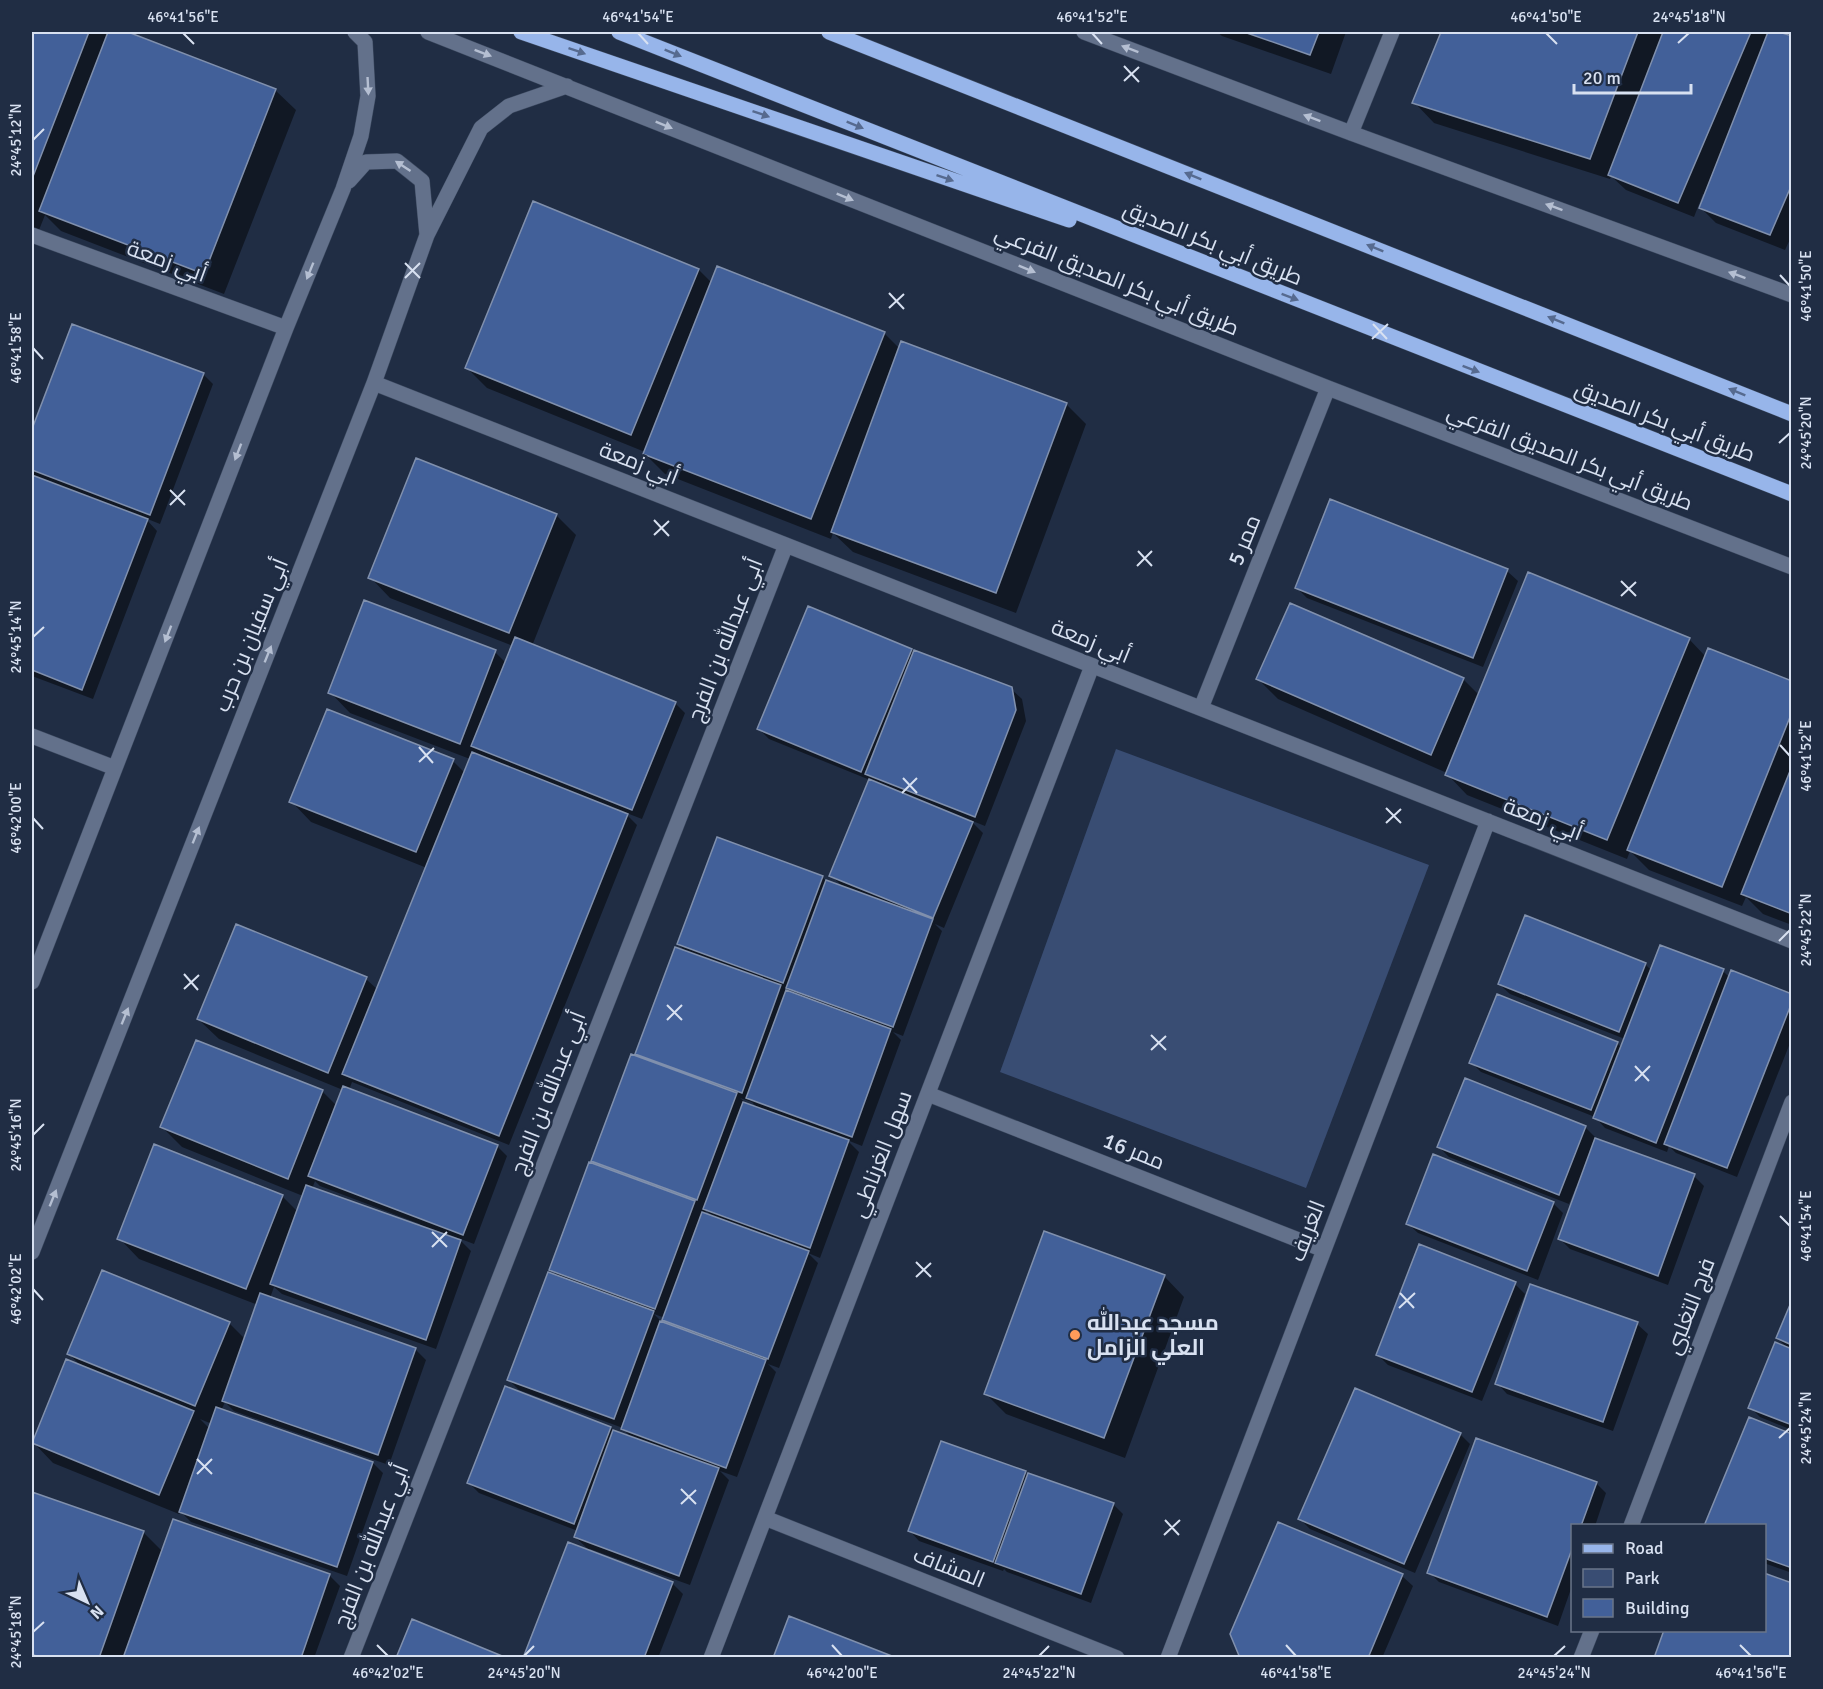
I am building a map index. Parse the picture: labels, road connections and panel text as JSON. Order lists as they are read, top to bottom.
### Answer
{
  "streets": {
    "main road": ["طريق أبي بكر الصديق"],
    "street": [
      "أبي زمعة",
      "طريق أبي بكر الصديق الفرعي",
      "ممر 5",
      "أبي سفيان بن حرب",
      "أبي عبدالله بن الفرج",
      "ممر 16",
      "سهل الغرناطي",
      "الغريف",
      "فرج التغلبي",
      "المشاف"
    ]
  },
  "crossings": [
    ["أبي زمعة", "ممر 5"],
    ["أبي زمعة", "أبي سفيان بن حرب"],
    ["أبي زمعة", "أبي عبدالله بن الفرج"],
    ["أبي زمعة", "سهل الغرناطي"],
    ["أبي زمعة", "الغريف"],
    ["طريق أبي بكر الصديق الفرعي", "ممر 5"],
    ["طريق أبي بكر الصديق الفرعي", "أبي سفيان بن حرب"],
    ["ممر 16", "سهل الغرناطي"],
    ["ممر 16", "الغريف"],
    ["سهل الغرناطي", "المشاف"]
  ],
  "one_way": ["طريق أبي بكر الصديق الفرعي"],
  "places": ["مسجد عبدالله العلي الزامل"],
  "legend": ["Road", "Park", "Building"],
  "scale_bar": "20 m",
  "north": "bottom right",
  "coordinates": [
    "46°41'56\"E",
    "46°41'54\"E",
    "46°41'52\"E",
    "46°41'50\"E",
    "24°45'18\"N",
    "24°45'12\"N",
    "46°41'58\"E",
    "24°45'20\"N",
    "24°45'14\"N",
    "46°42'00\"E",
    "24°45'22\"N",
    "24°45'16\"N",
    "46°42'02\"E",
    "24°45'24\"N"
  ]
}
